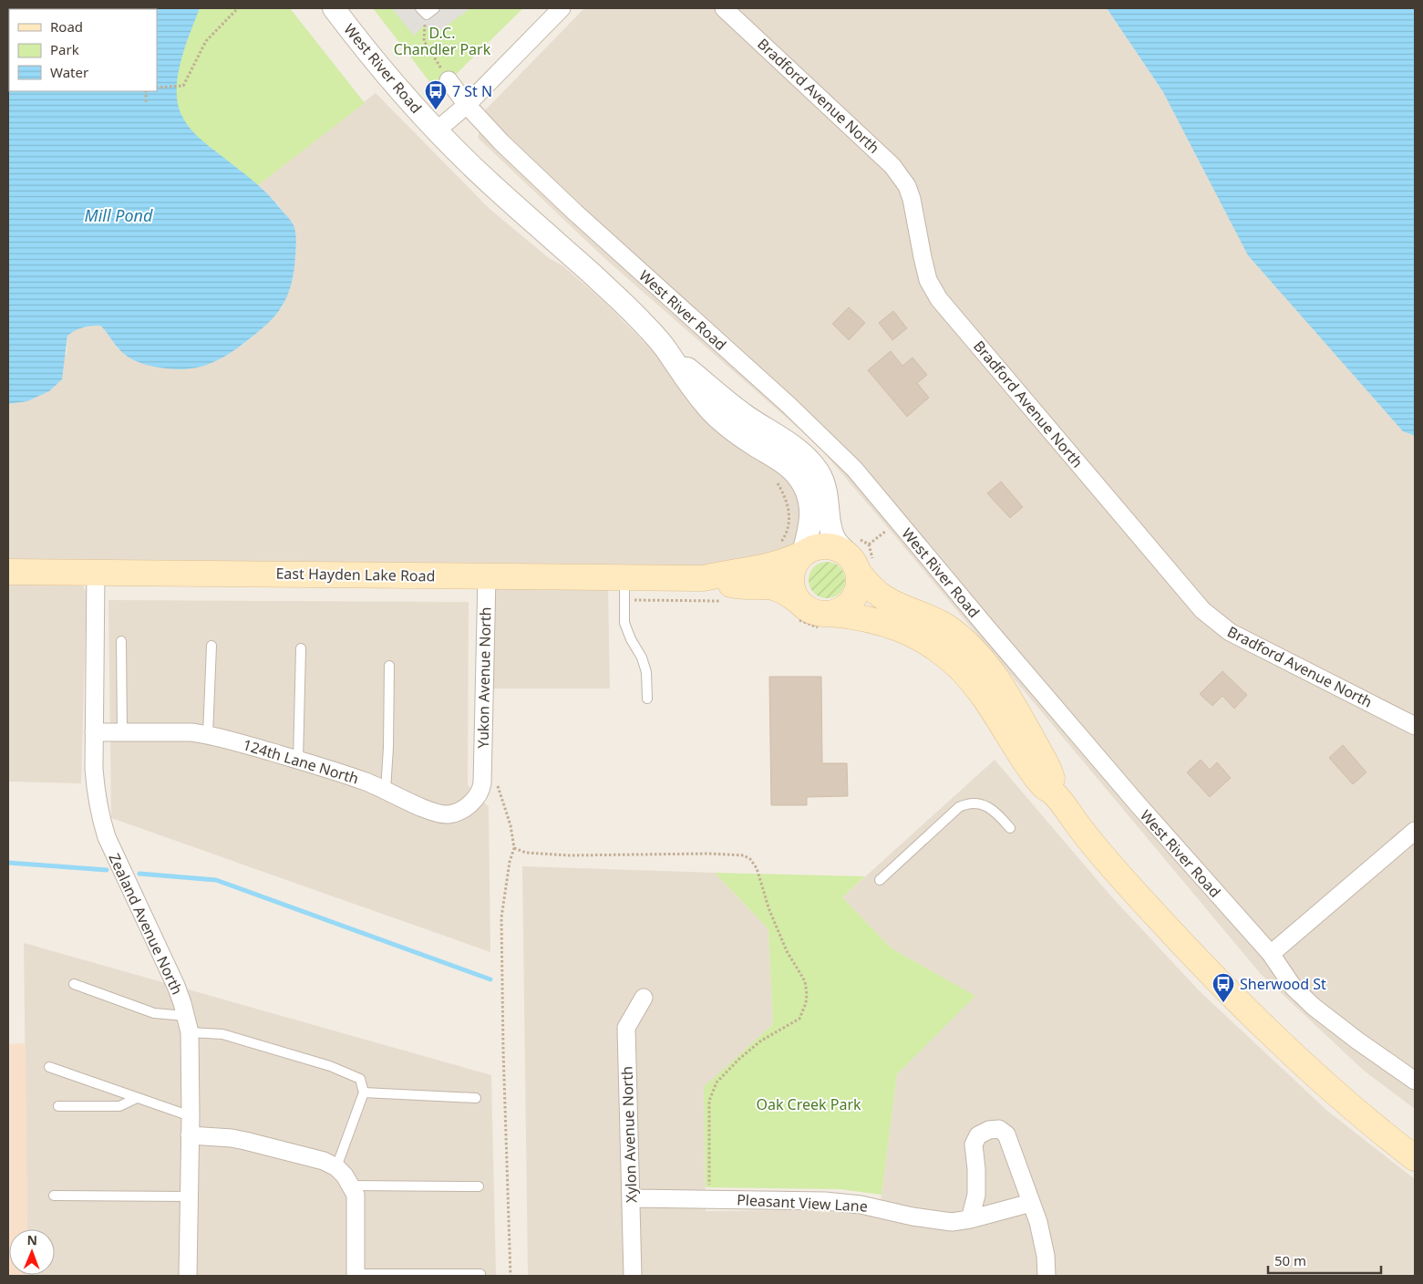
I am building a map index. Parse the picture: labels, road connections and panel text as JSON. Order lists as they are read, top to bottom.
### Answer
{
  "streets": {
    "main road": ["West River Road", "East Hayden Lake Road"],
    "street": [
      "Bradford Avenue North",
      "Yukon Avenue North",
      "124th Lane North",
      "Zealand Avenue North",
      "Xylon Avenue North",
      "Pleasant View Lane"
    ]
  },
  "crossings": [
    ["West River Road", "East Hayden Lake Road"],
    ["East Hayden Lake Road", "Yukon Avenue North"],
    ["East Hayden Lake Road", "Zealand Avenue North"],
    ["Yukon Avenue North", "124th Lane North"],
    ["124th Lane North", "Zealand Avenue North"],
    ["Xylon Avenue North", "Pleasant View Lane"]
  ],
  "water": ["Mill Pond"],
  "parks": ["D.C. Chandler Park", "Oak Creek Park"],
  "places": {
    "bus stop": ["7 St N", "Sherwood St"]
  },
  "legend": ["Road", "Park", "Water"],
  "scale_bar": "50 m",
  "north": "top"
}
